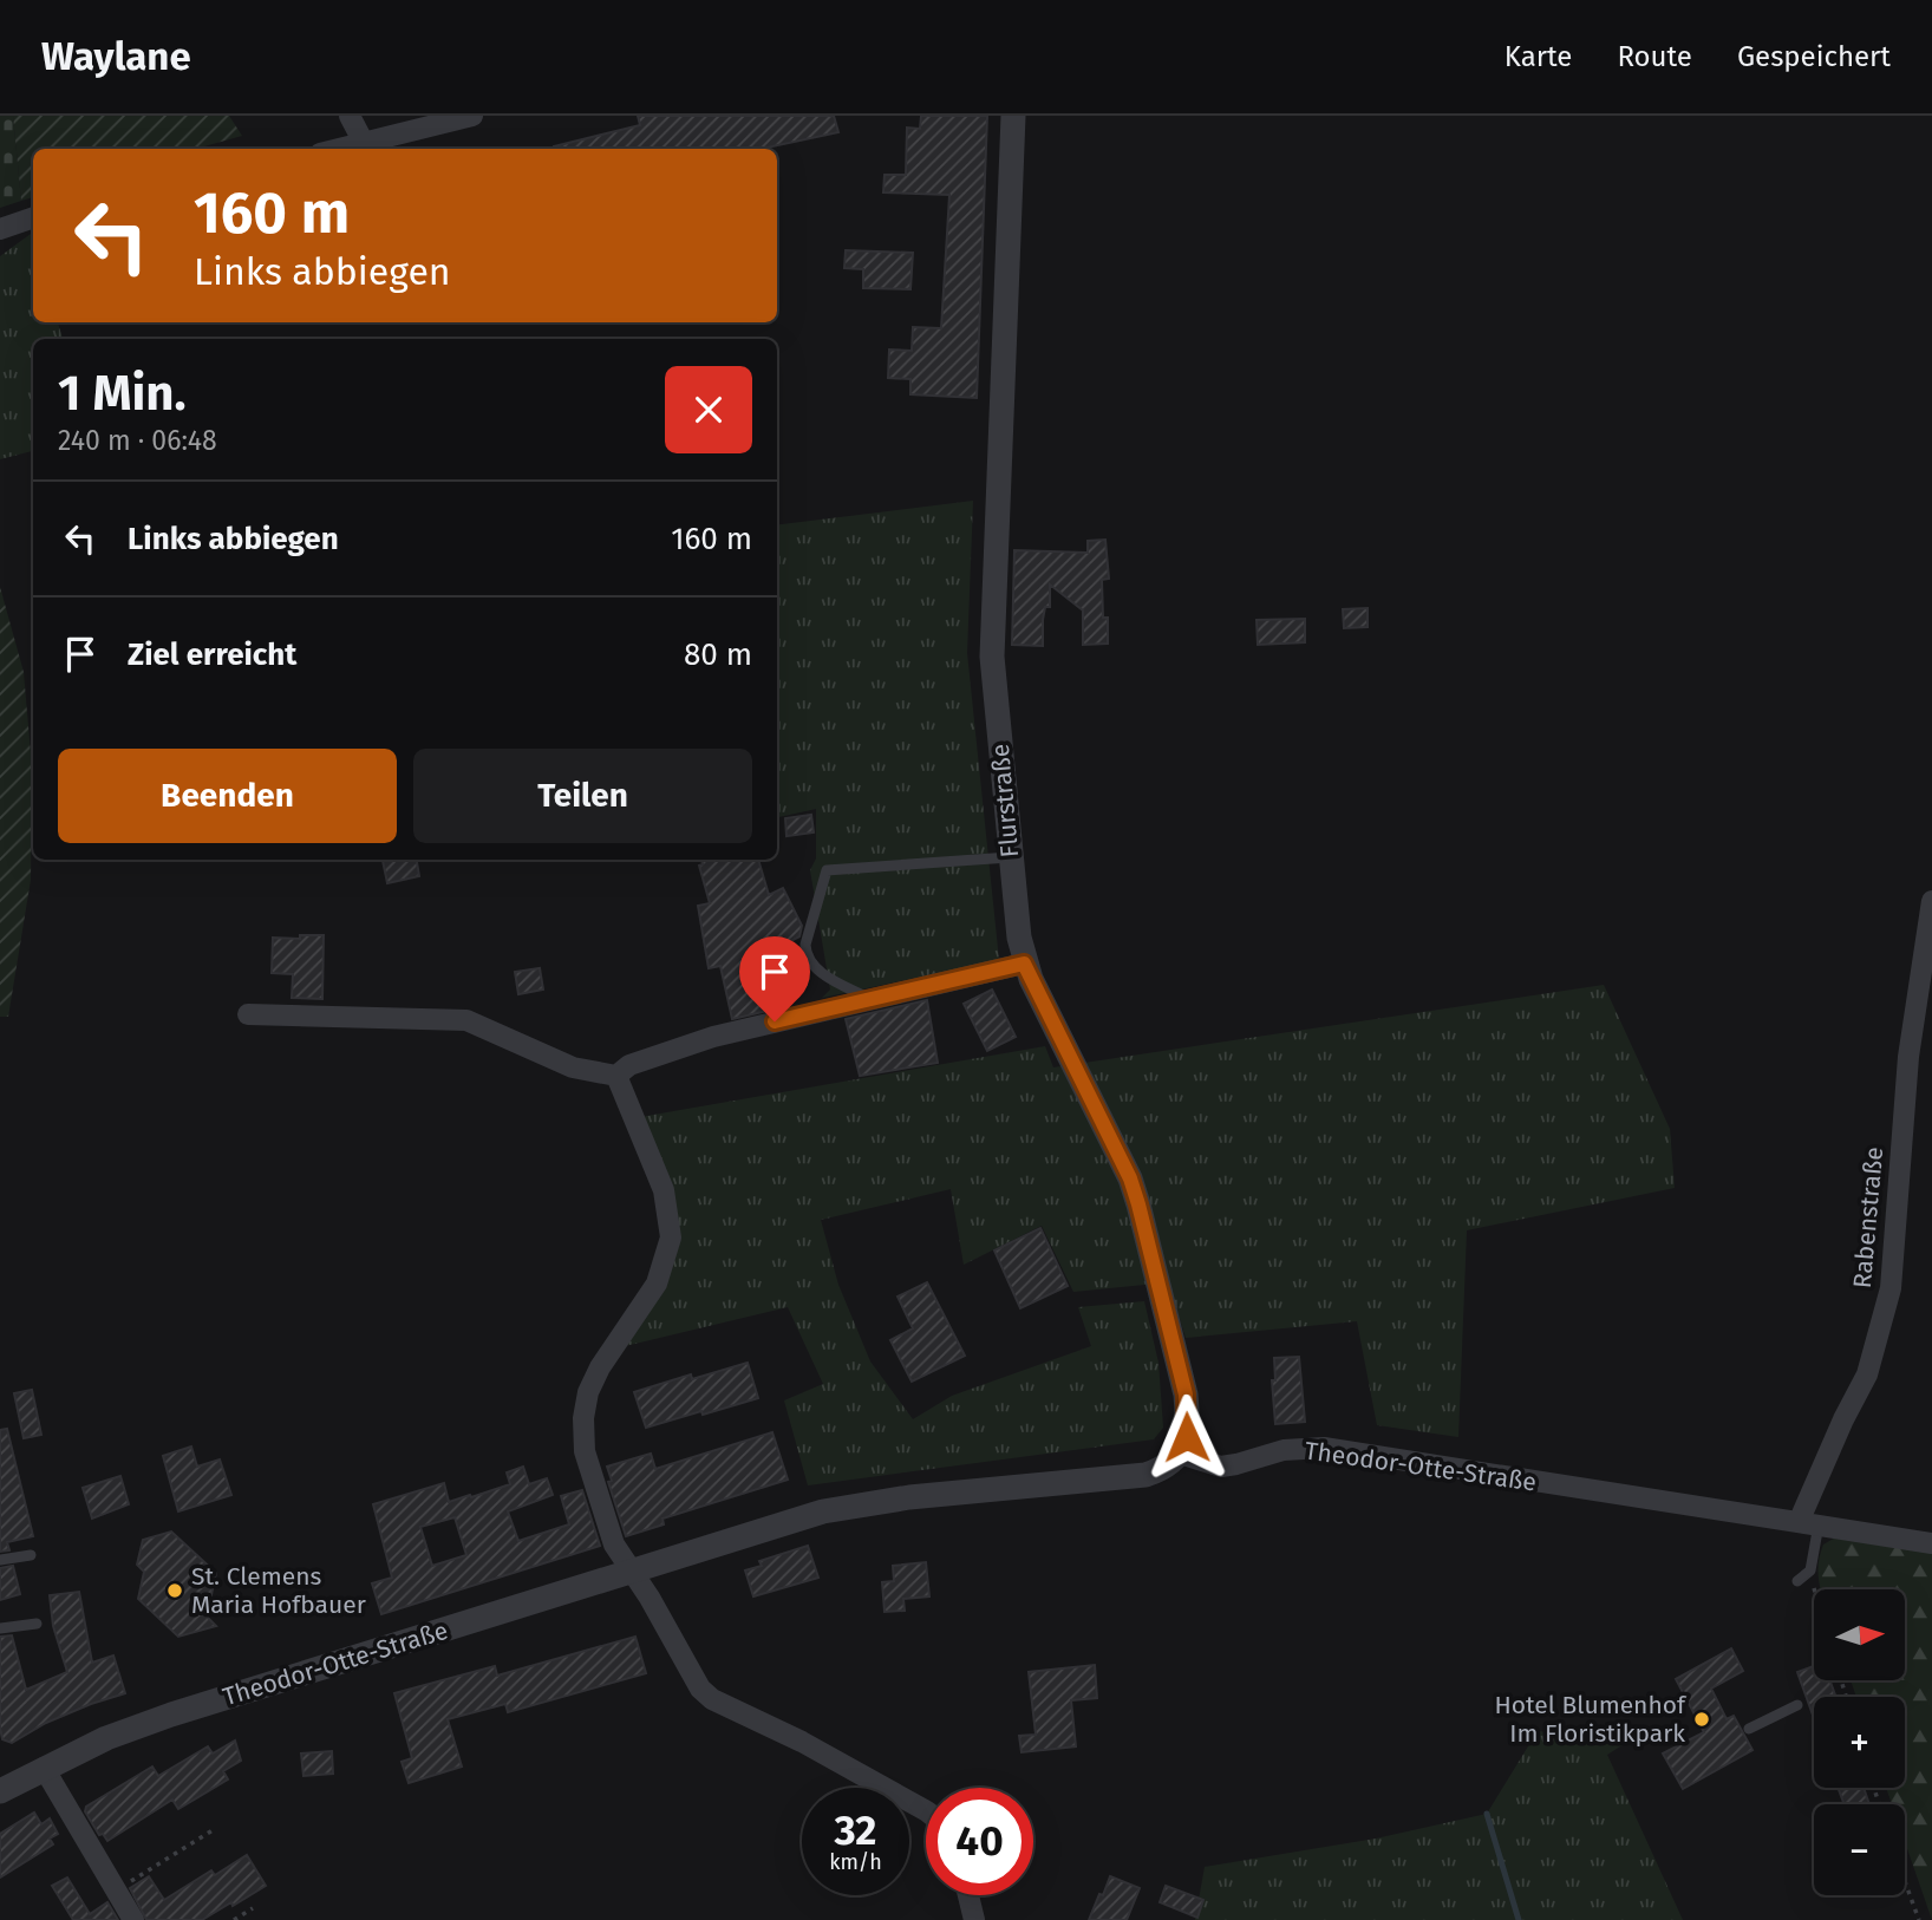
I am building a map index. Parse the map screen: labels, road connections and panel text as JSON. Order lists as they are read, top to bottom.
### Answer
{
  "streets": {
    "street": ["Flurstraße", "Rabenstraße", "Theodor-Otte-Straße"]
  },
  "crossings": [
    ["Flurstraße", "Theodor-Otte-Straße"],
    ["Rabenstraße", "Theodor-Otte-Straße"]
  ],
  "places": ["St. Clemens Maria Hofbauer", "Hotel Blumenhof Im Floristikpark"],
  "north": "right",
  "page": {
    "header": "Waylane",
    "nav": ["Karte", "Route", "Gespeichert"],
    "turn": ["160 m", "Links abbiegen"],
    "heading": ["1 Min.", "240 m · 06:48"],
    "list": [
      {
        "name": "Links abbiegen",
        "value": "160 m"
      },
      {
        "name": "Ziel erreicht",
        "value": "80 m"
      }
    ],
    "buttons": ["Beenden", "Teilen"],
    "map_buttons": ["+", "−"],
    "speed": "32 km/h",
    "limit": "40"
  }
}
